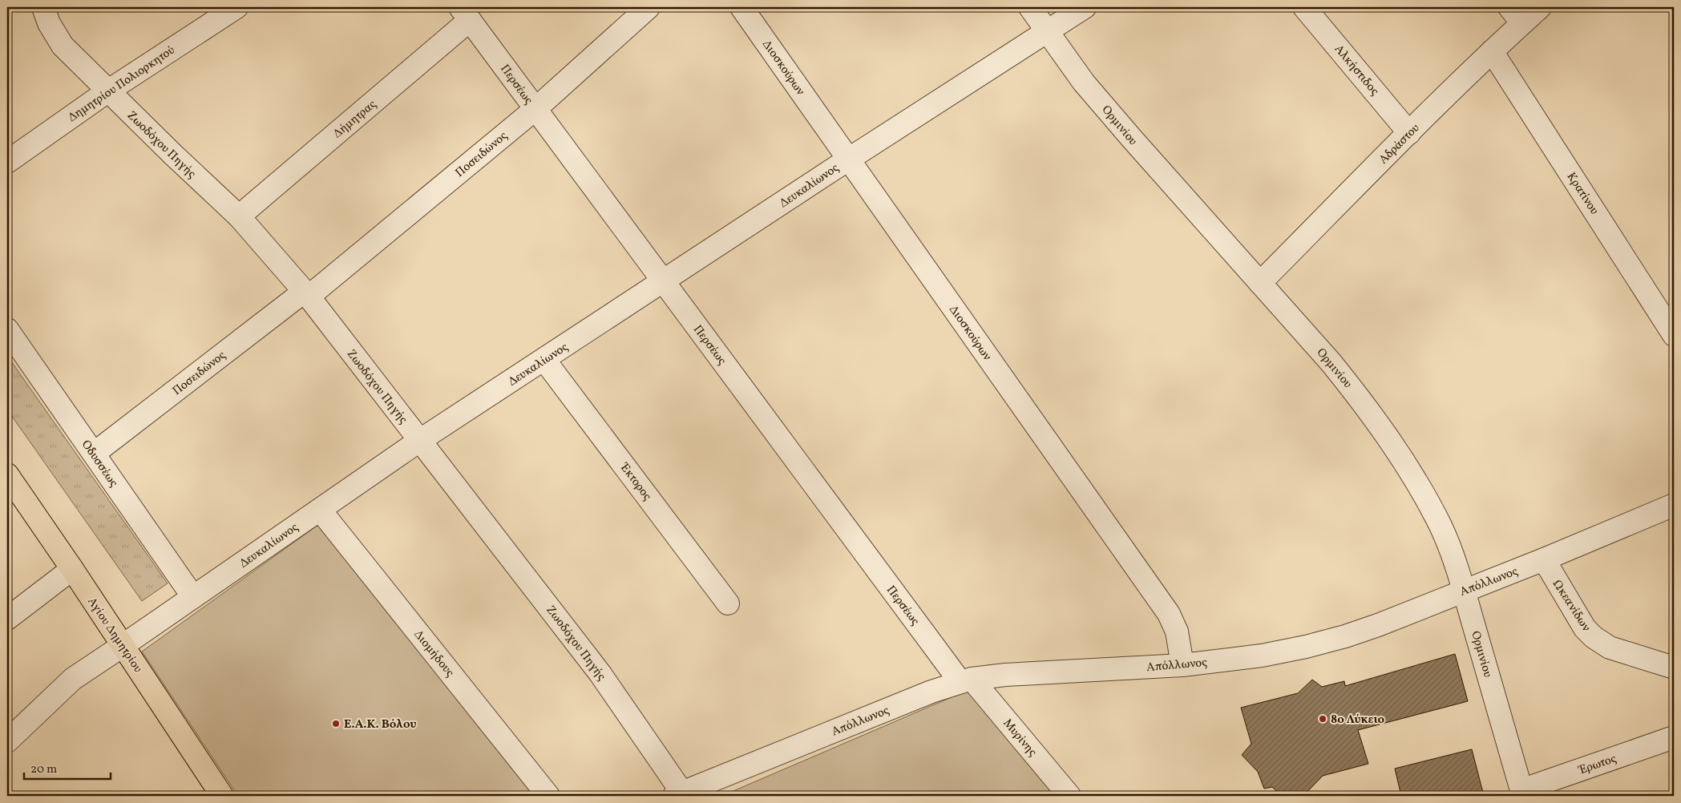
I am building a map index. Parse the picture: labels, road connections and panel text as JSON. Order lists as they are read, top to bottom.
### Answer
{
  "streets": {
    "main road": ["Αγίου Δημητρίου"],
    "street": [
      "Διοσκούρων",
      "Αλκήστιδος",
      "Δημητρίου Πολιορκητού",
      "Περσέως",
      "Δήμητρας",
      "Ορμινίου",
      "Αδράστου",
      "Ζωοδόχου Πηγής",
      "Ποσειδώνος",
      "Δευκαλίωνος",
      "Κρατίνου",
      "Οδυσσέως",
      "Έκτορος",
      "Απόλλωνος",
      "Ωκεανίδων",
      "Διομήδους",
      "Μυρίνης",
      "Έρωτος"
    ]
  },
  "crossings": [
    ["Διοσκούρων", "Δευκαλίωνος"],
    ["Διοσκούρων", "Απόλλωνος"],
    ["Αλκήστιδος", "Αδράστου"],
    ["Δημητρίου Πολιορκητού", "Ζωοδόχου Πηγής"],
    ["Περσέως", "Δήμητρας"],
    ["Περσέως", "Ποσειδώνος"],
    ["Περσέως", "Δευκαλίωνος"],
    ["Περσέως", "Απόλλωνος"],
    ["Περσέως", "Μυρίνης"],
    ["Δήμητρας", "Ζωοδόχου Πηγής"],
    ["Ορμινίου", "Αδράστου"],
    ["Ορμινίου", "Δευκαλίωνος"],
    ["Ορμινίου", "Απόλλωνος"],
    ["Ορμινίου", "Έρωτος"],
    ["Αδράστου", "Κρατίνου"],
    ["Ζωοδόχου Πηγής", "Ποσειδώνος"],
    ["Ζωοδόχου Πηγής", "Δευκαλίωνος"],
    ["Ζωοδόχου Πηγής", "Απόλλωνος"],
    ["Ποσειδώνος", "Οδυσσέως"],
    ["Δευκαλίωνος", "Οδυσσέως"],
    ["Δευκαλίωνος", "Έκτορος"],
    ["Δευκαλίωνος", "Αγίου Δημητρίου"],
    ["Δευκαλίωνος", "Διομήδους"],
    ["Απόλλωνος", "Ωκεανίδων"],
    ["Απόλλωνος", "Μυρίνης"]
  ],
  "places": ["8ο Λύκειο", "Ε.Α.Κ. Βόλου"],
  "scale_bar": "20 m"
}
